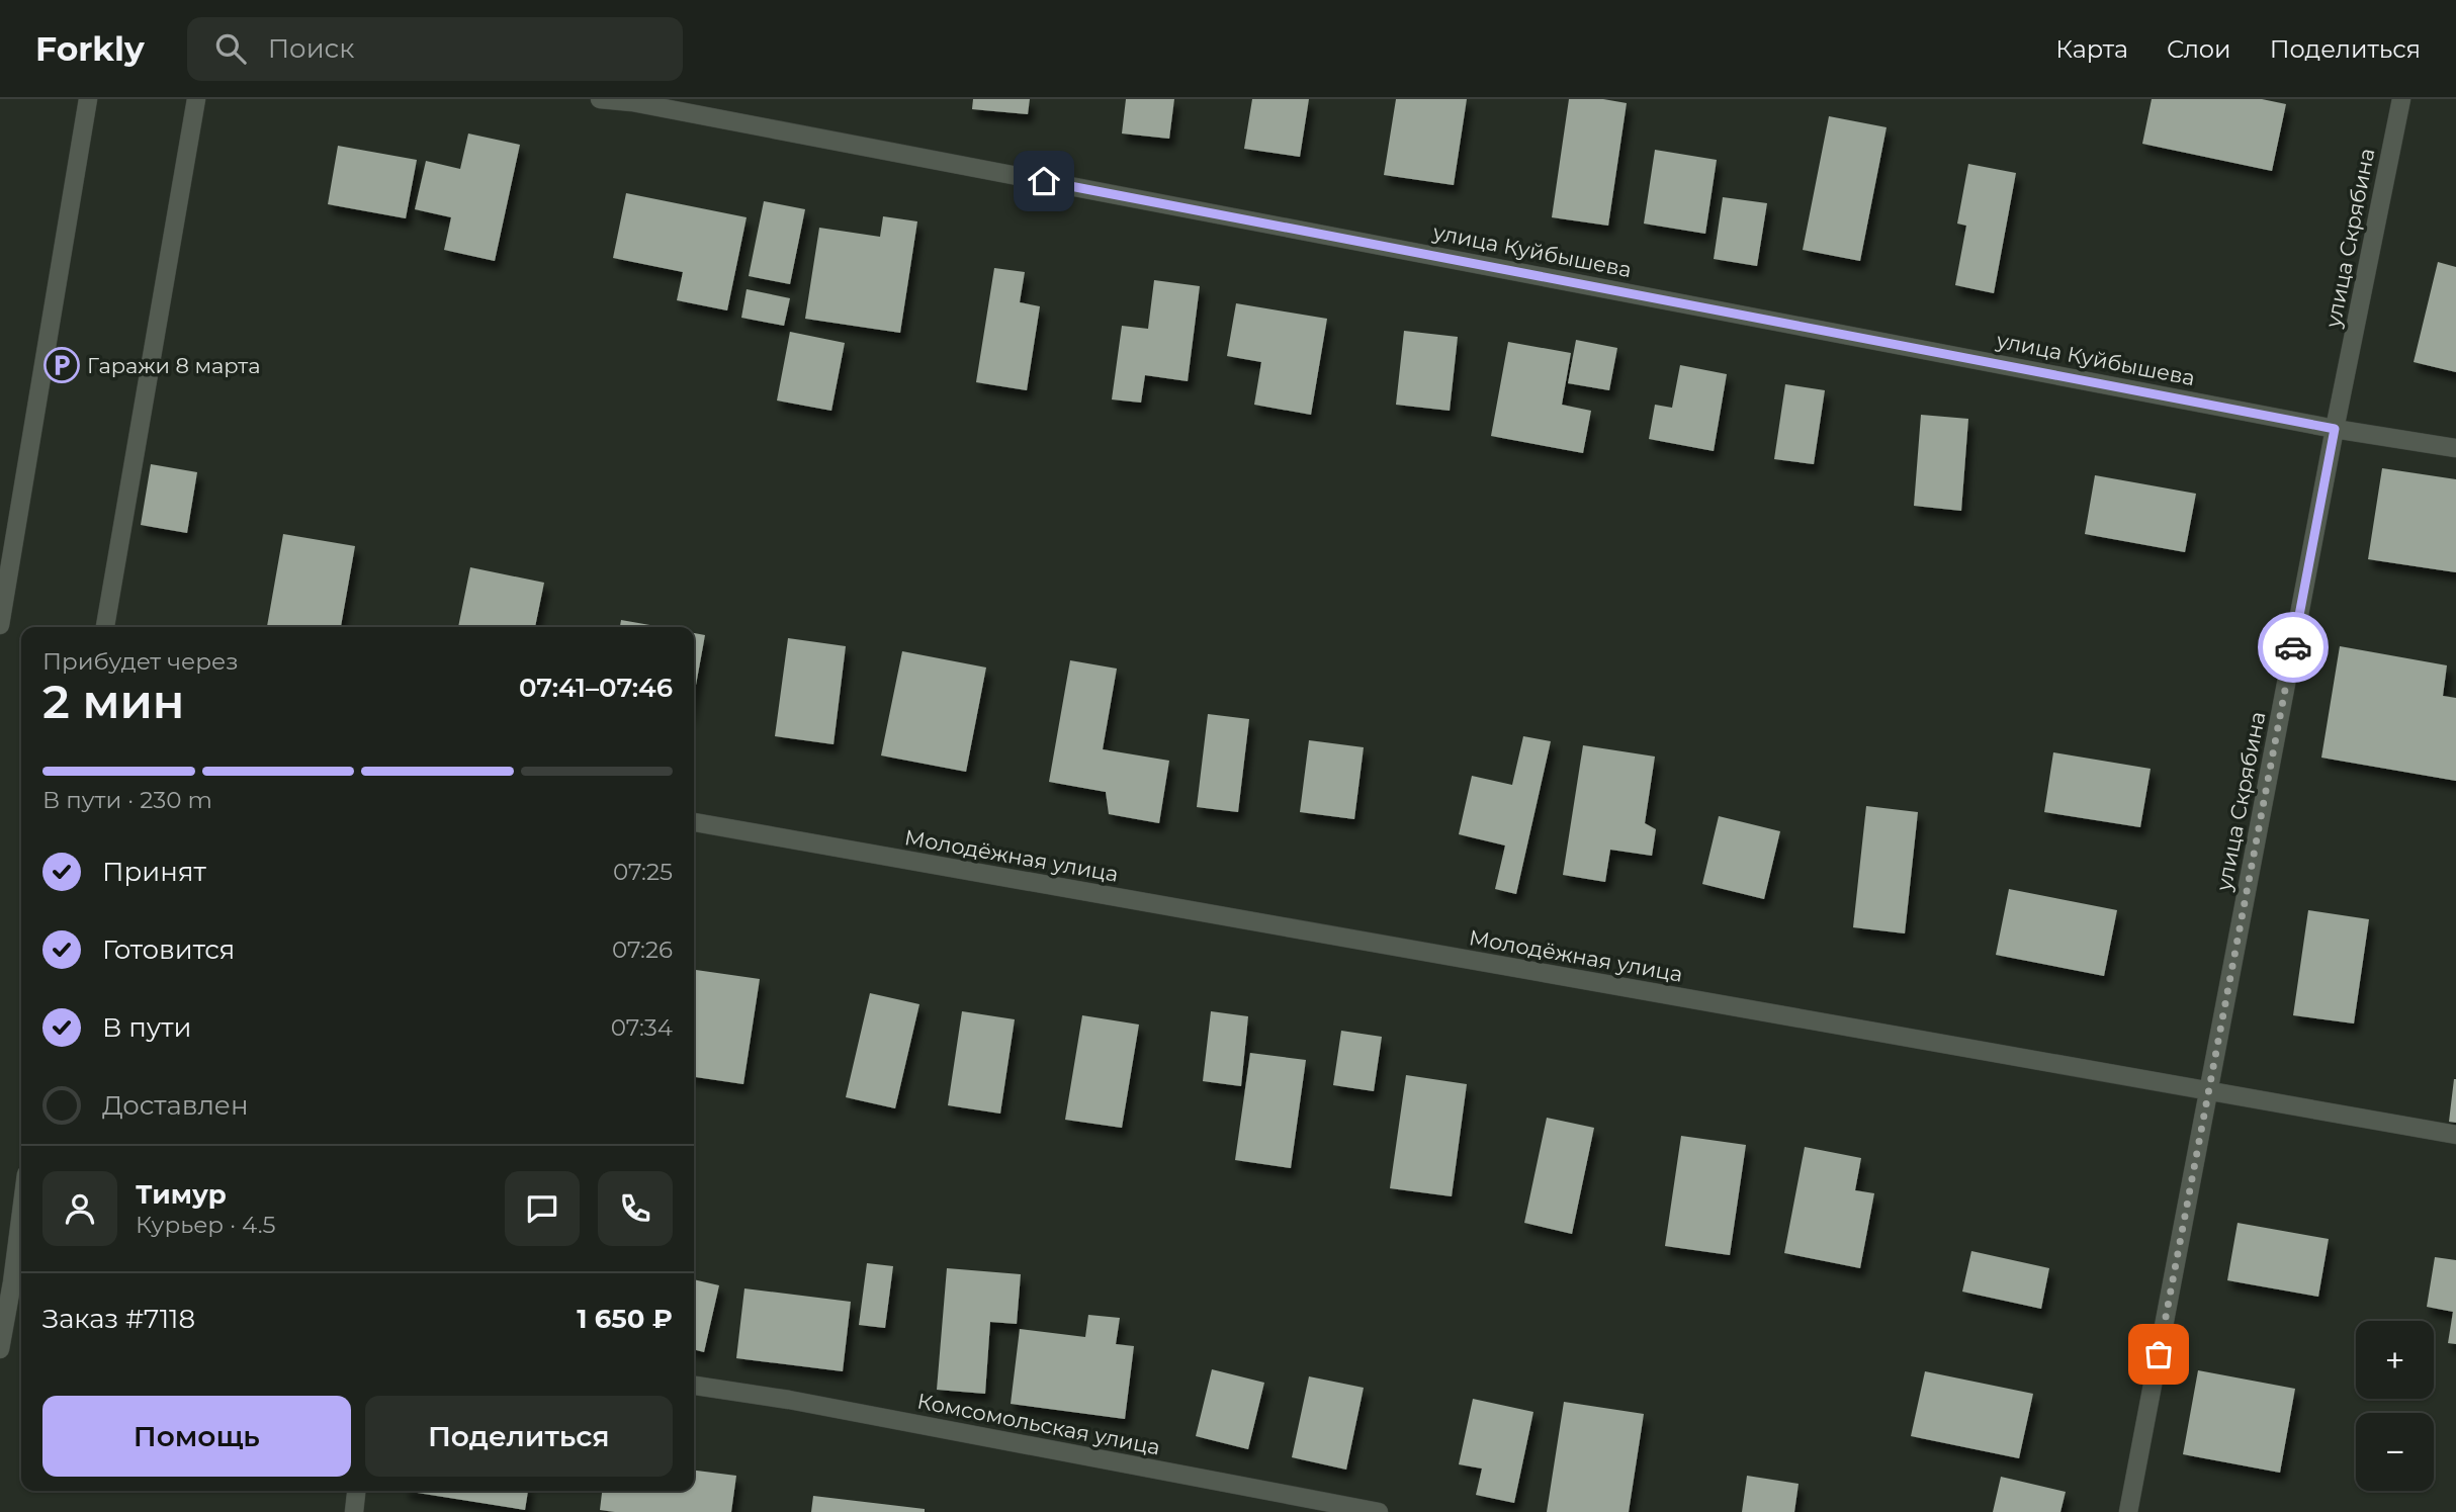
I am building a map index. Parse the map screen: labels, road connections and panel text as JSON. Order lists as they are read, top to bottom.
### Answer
{
  "streets": {
    "street": [
      "улица Скрябина",
      "улица Куйбышева",
      "Молодёжная улица",
      "Комсомольская улица"
    ]
  },
  "crossings": [
    ["улица Скрябина", "улица Куйбышева"],
    ["улица Скрябина", "Молодёжная улица"]
  ],
  "places": {
    "parking": ["Гаражи 8 марта"]
  },
  "page": {
    "header": "Forkly",
    "search": "Поиск",
    "nav": ["Карта", "Слои", "Поделиться"],
    "heading": ["2 мин", "Прибудет через", "07:41–07:46"],
    "panel": [
      "Тимур",
      "Курьер · 4.5",
      "Заказ #7118",
      "1 650 ₽"
    ],
    "bar": "В пути · 230 m",
    "list": [
      ["Принят", "07:25"],
      ["Готовится", "07:26"],
      ["В пути", "07:34"],
      "Доставлен"
    ],
    "map_buttons": ["+", "−"],
    "buttons": ["Помощь", "Поделиться"]
  }
}
